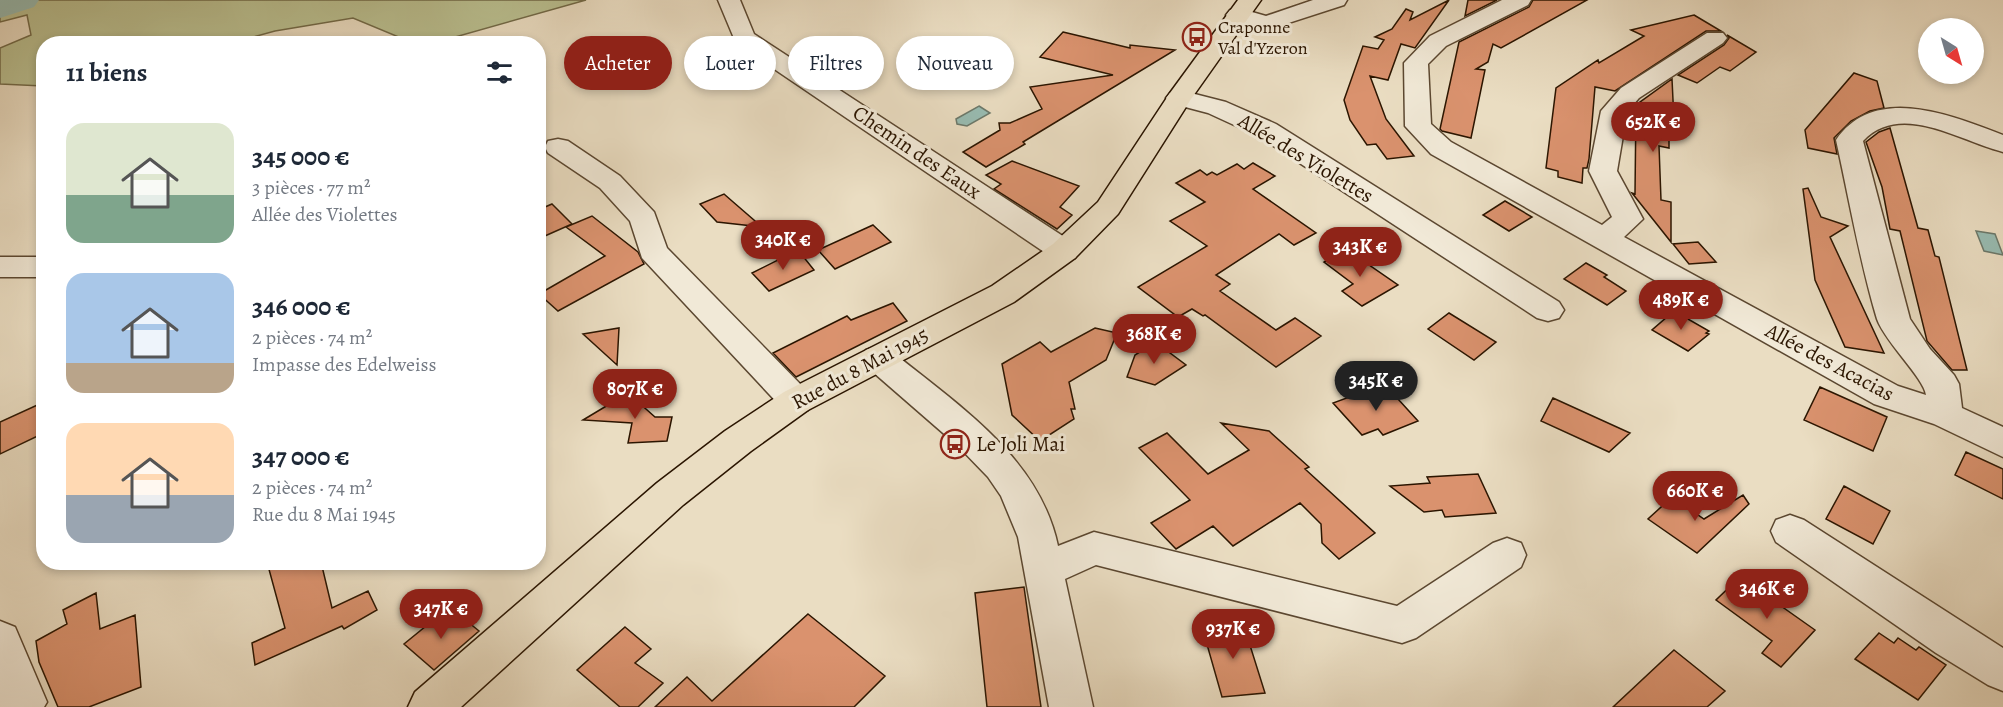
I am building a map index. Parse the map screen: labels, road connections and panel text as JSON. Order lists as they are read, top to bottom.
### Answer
{
  "streets": {
    "main road": ["Rue du 8 Mai 1945"],
    "street": ["Chemin des Eaux", "Allée des Violettes", "Allée des Acacias"]
  },
  "crossings": [
    ["Chemin des Eaux", "Rue du 8 Mai 1945"],
    ["Allée des Violettes", "Rue du 8 Mai 1945"]
  ],
  "places": {
    "bus stop": ["Craponne Val d'Yzeron", "Le Joli Mai"]
  },
  "north": "bottom right",
  "page": {
    "chip": [
      "Acheter",
      "Louer",
      "Filtres",
      "Nouveau"
    ],
    "heading": "11 biens",
    "price": [
      "652K €",
      "340K €",
      "343K €",
      "489K €",
      "368K €",
      "345K €",
      "807K €",
      "660K €",
      "346K €",
      "347K €",
      "937K €"
    ],
    "list": [
      {
        "name": "345 000 €",
        "note": "3 pièces · 77 m² · Allée des Violettes"
      },
      {
        "name": "346 000 €",
        "note": "2 pièces · 74 m² · Impasse des Edelweiss"
      },
      {
        "name": "347 000 €",
        "note": "2 pièces · 74 m² · Rue du 8 Mai 1945"
      }
    ]
  }
}
